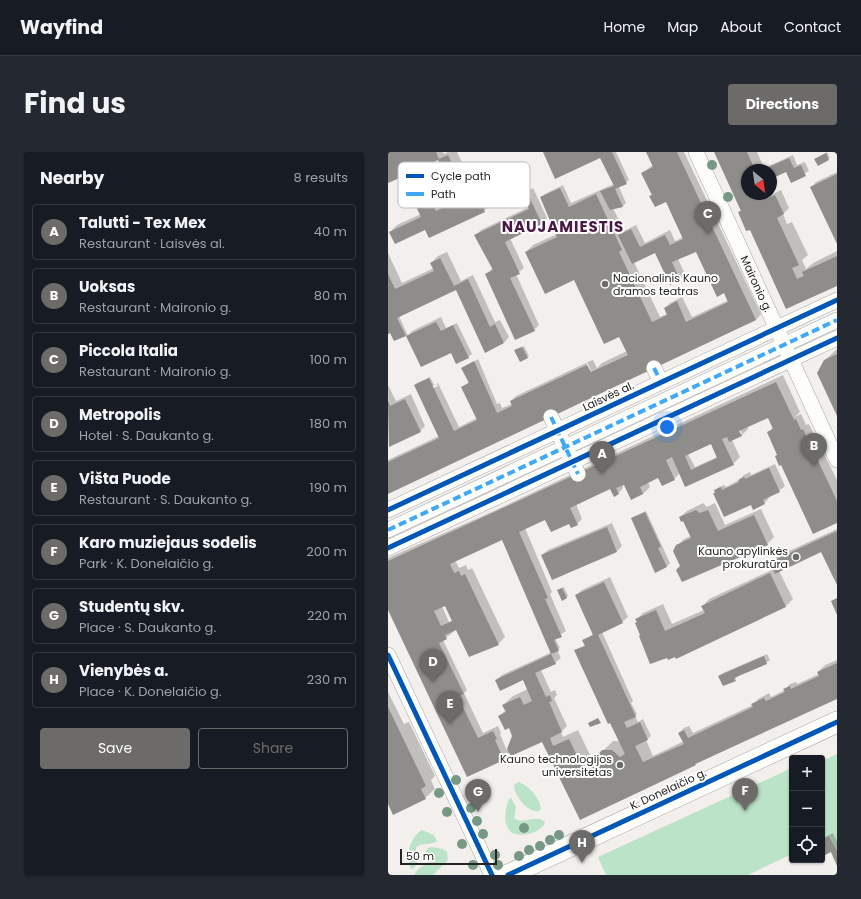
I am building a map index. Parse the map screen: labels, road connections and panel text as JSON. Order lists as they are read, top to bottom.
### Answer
{
  "streets": {
    "street": ["Maironio g.", "Laisvės al.", "K. Donelaičio g."]
  },
  "crossings": [
    ["Maironio g.", "Laisvės al."]
  ],
  "districts": ["NAUJAMIESTIS"],
  "places": ["Nacionalinis Kauno dramos teatras", "Kauno apylinkės prokuratūra", "Kauno technologijos universitetas"],
  "legend": ["Cycle path", "Path"],
  "scale_bar": "50 m",
  "north": "bottom right",
  "page": {
    "header": "Wayfind",
    "nav": [
      "Home",
      "Map",
      "About",
      "Contact"
    ],
    "title": "Find us",
    "buttons": [
      "Directions",
      ["Save", "Share"]
    ],
    "heading": ["Nearby", "8 results"],
    "pins": [
      "C",
      "B",
      "A",
      "D",
      "E",
      "F",
      "G",
      "H"
    ],
    "list": [
      {
        "mark": "A",
        "name": "Talutti - Tex Mex",
        "note": "Restaurant · Laisvės al.",
        "value": "40 m"
      },
      {
        "mark": "B",
        "name": "Uoksas",
        "note": "Restaurant · Maironio g.",
        "value": "80 m"
      },
      {
        "mark": "C",
        "name": "Piccola Italia",
        "note": "Restaurant · Maironio g.",
        "value": "100 m"
      },
      {
        "mark": "D",
        "name": "Metropolis",
        "note": "Hotel · S. Daukanto g.",
        "value": "180 m"
      },
      {
        "mark": "E",
        "name": "Višta Puode",
        "note": "Restaurant · S. Daukanto g.",
        "value": "190 m"
      },
      {
        "mark": "F",
        "name": "Karo muziejaus sodelis",
        "note": "Park · K. Donelaičio g.",
        "value": "200 m"
      },
      {
        "mark": "G",
        "name": "Studentų skv.",
        "note": "Place · S. Daukanto g.",
        "value": "220 m"
      },
      {
        "mark": "H",
        "name": "Vienybės a.",
        "note": "Place · K. Donelaičio g.",
        "value": "230 m"
      }
    ],
    "map_buttons": ["+", "−"],
    "scale": "50 m"
  }
}
